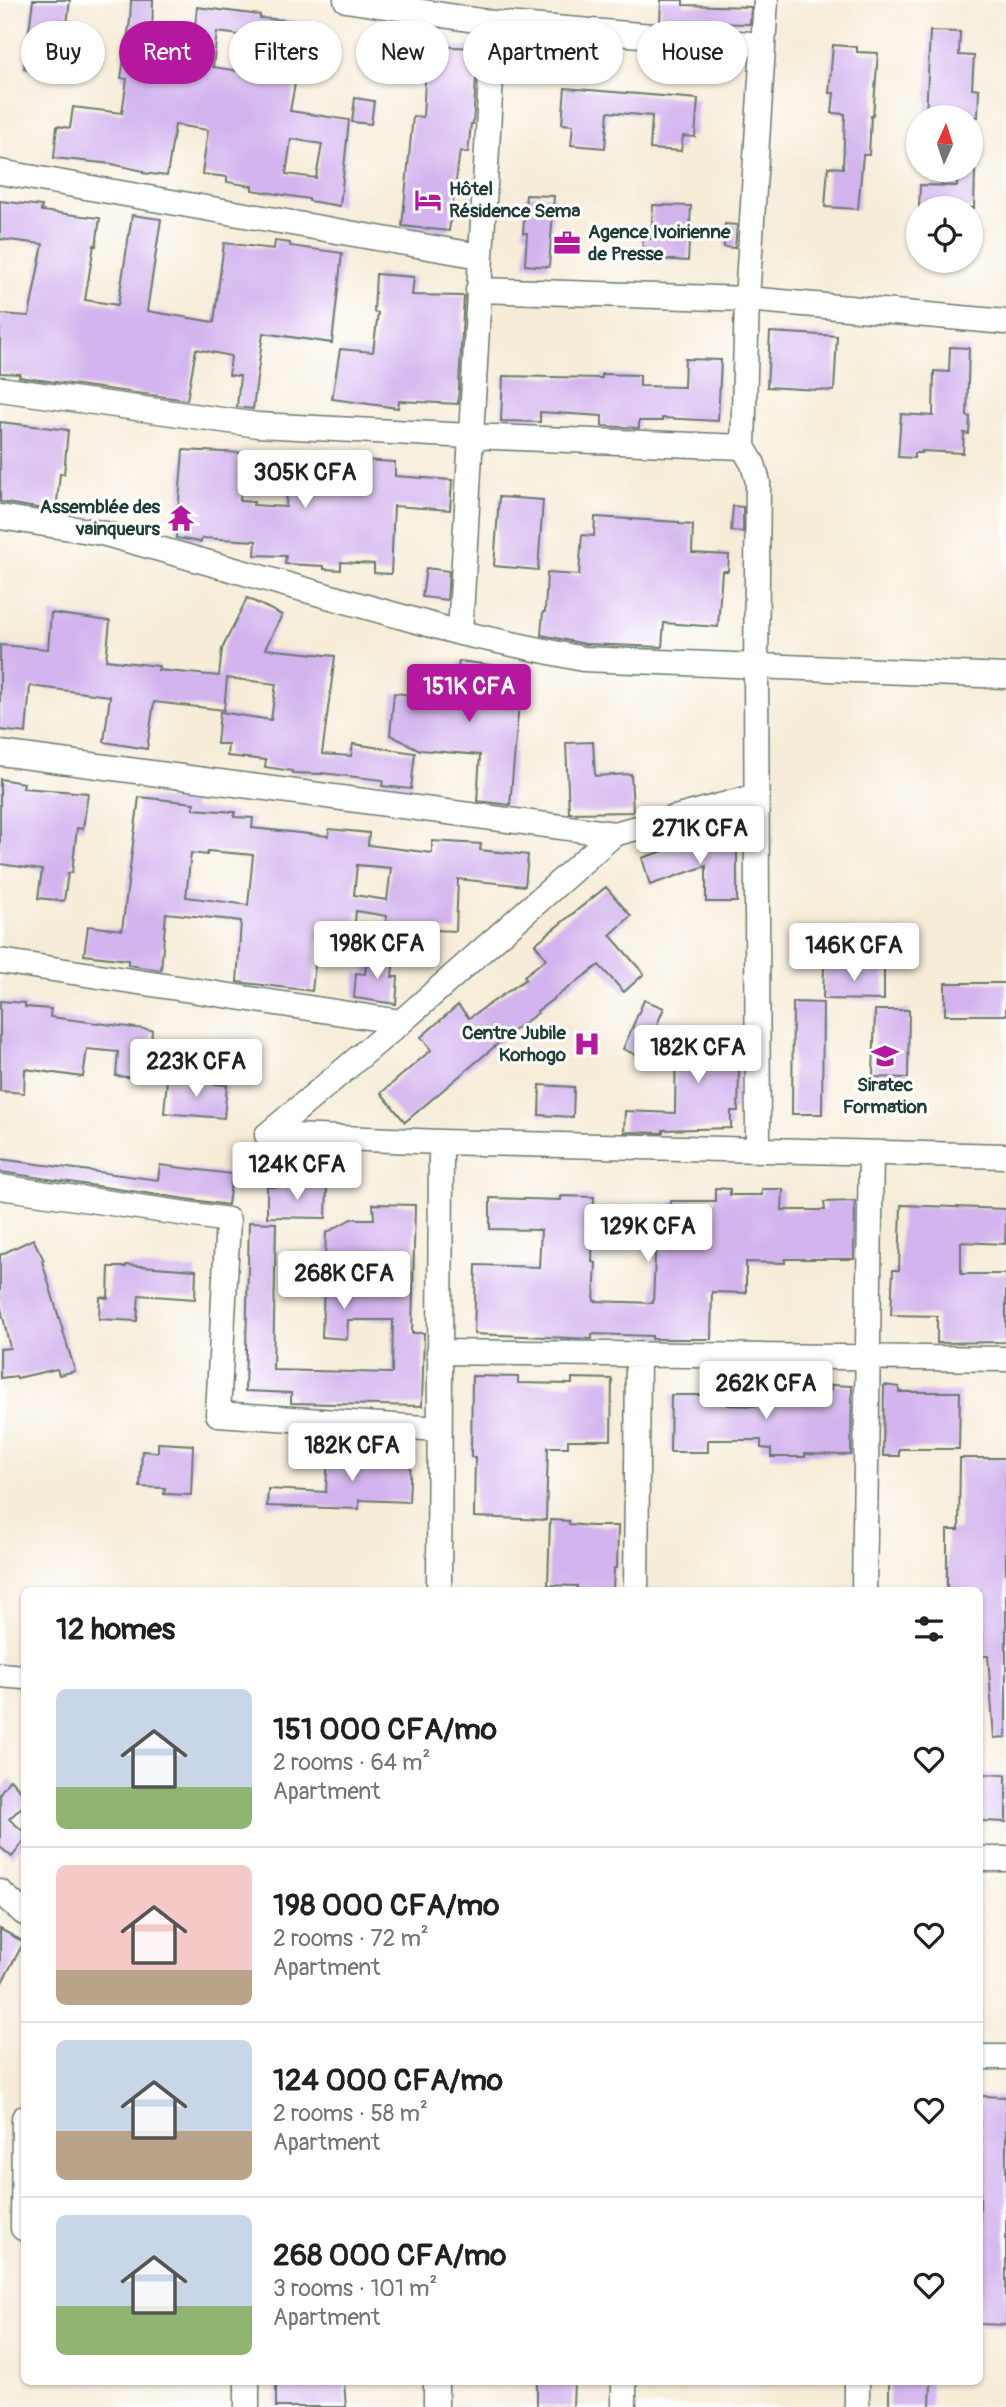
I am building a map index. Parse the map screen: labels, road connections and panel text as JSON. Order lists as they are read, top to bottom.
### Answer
{
  "places": {
    "hotel": ["Hôtel Résidence Sema"],
    "office": ["Agence Ivoirienne de Presse"],
    "temple": ["Assemblée des vainqueurs"],
    "hospital": ["Centre Jubile Korhogo"],
    "school or university": ["Siratec Formation"]
  },
  "north": "top",
  "page": {
    "chip": [
      "Buy",
      "Rent",
      "Filters",
      "New",
      "Apartment",
      "House"
    ],
    "price": [
      "305K CFA",
      "151K CFA",
      "271K CFA",
      "198K CFA",
      "146K CFA",
      "182K CFA",
      "223K CFA",
      "124K CFA",
      "129K CFA",
      "268K CFA",
      "262K CFA",
      "182K CFA"
    ],
    "heading": "12 homes",
    "list": [
      {
        "name": "151 000 CFA/mo",
        "note": "2 rooms · 64 m² · Apartment"
      },
      {
        "name": "198 000 CFA/mo",
        "note": "2 rooms · 72 m² · Apartment"
      },
      {
        "name": "124 000 CFA/mo",
        "note": "2 rooms · 58 m² · Apartment"
      },
      {
        "name": "268 000 CFA/mo",
        "note": "3 rooms · 101 m² · Apartment"
      }
    ]
  }
}
